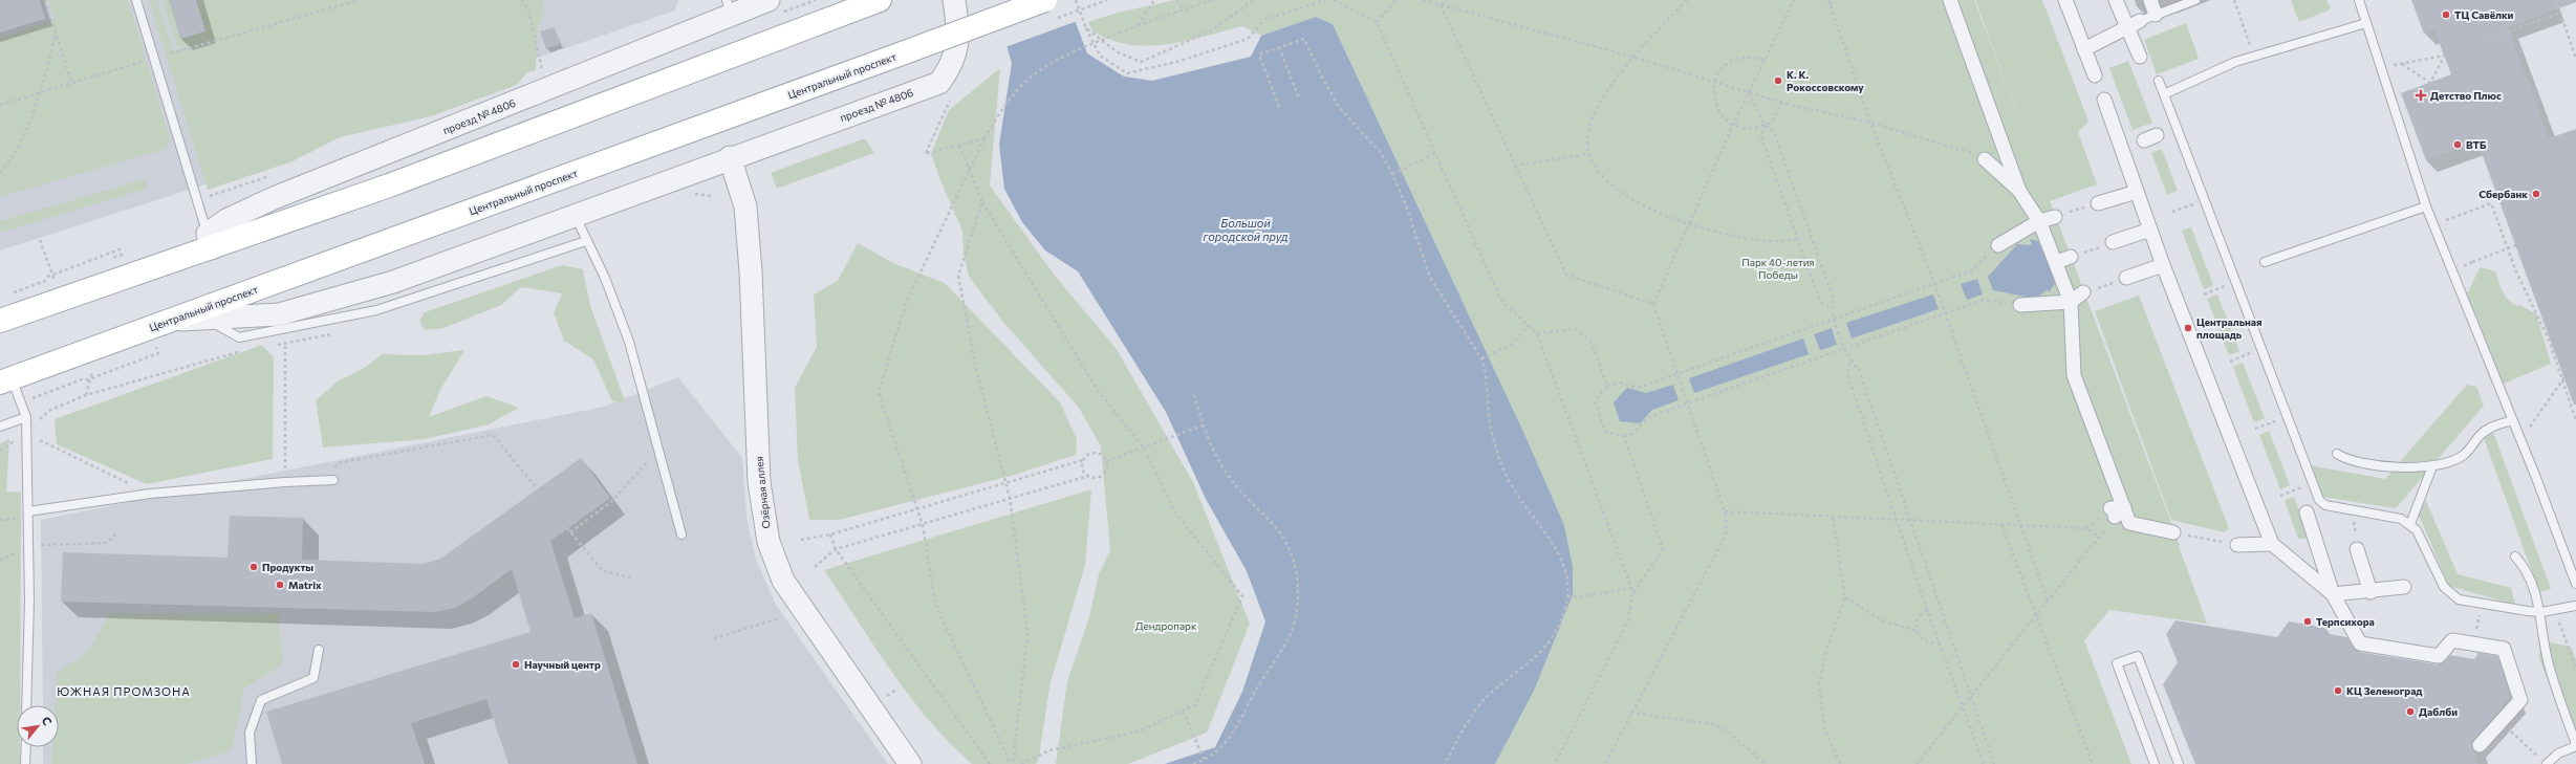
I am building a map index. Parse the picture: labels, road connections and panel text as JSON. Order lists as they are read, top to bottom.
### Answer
{
  "streets": {
    "main road": ["Центральный проспект"],
    "street": ["проезд № 4806", "Озёрная аллея"]
  },
  "crossings": [
    ["Центральный проспект", "проезд № 4806"],
    ["проезд № 4806", "Озёрная аллея"]
  ],
  "districts": ["ЮЖНАЯ ПРОМЗОНА"],
  "water": ["Большой городской пруд"],
  "parks": ["Парк 40-летия Победы", "Дендропарк"],
  "places": {
    "other": [
      "ТЦ Савёлки",
      "К. К. Рокоссовскому",
      "ВТБ",
      "Сбербанк",
      "Центральная площадь",
      "Продукты",
      "Matrix",
      "Терпсихора",
      "Научный центр",
      "КЦ Зеленоград",
      "Даблби"
    ],
    "health": ["Детство Плюс"]
  },
  "north": "top right"
}
